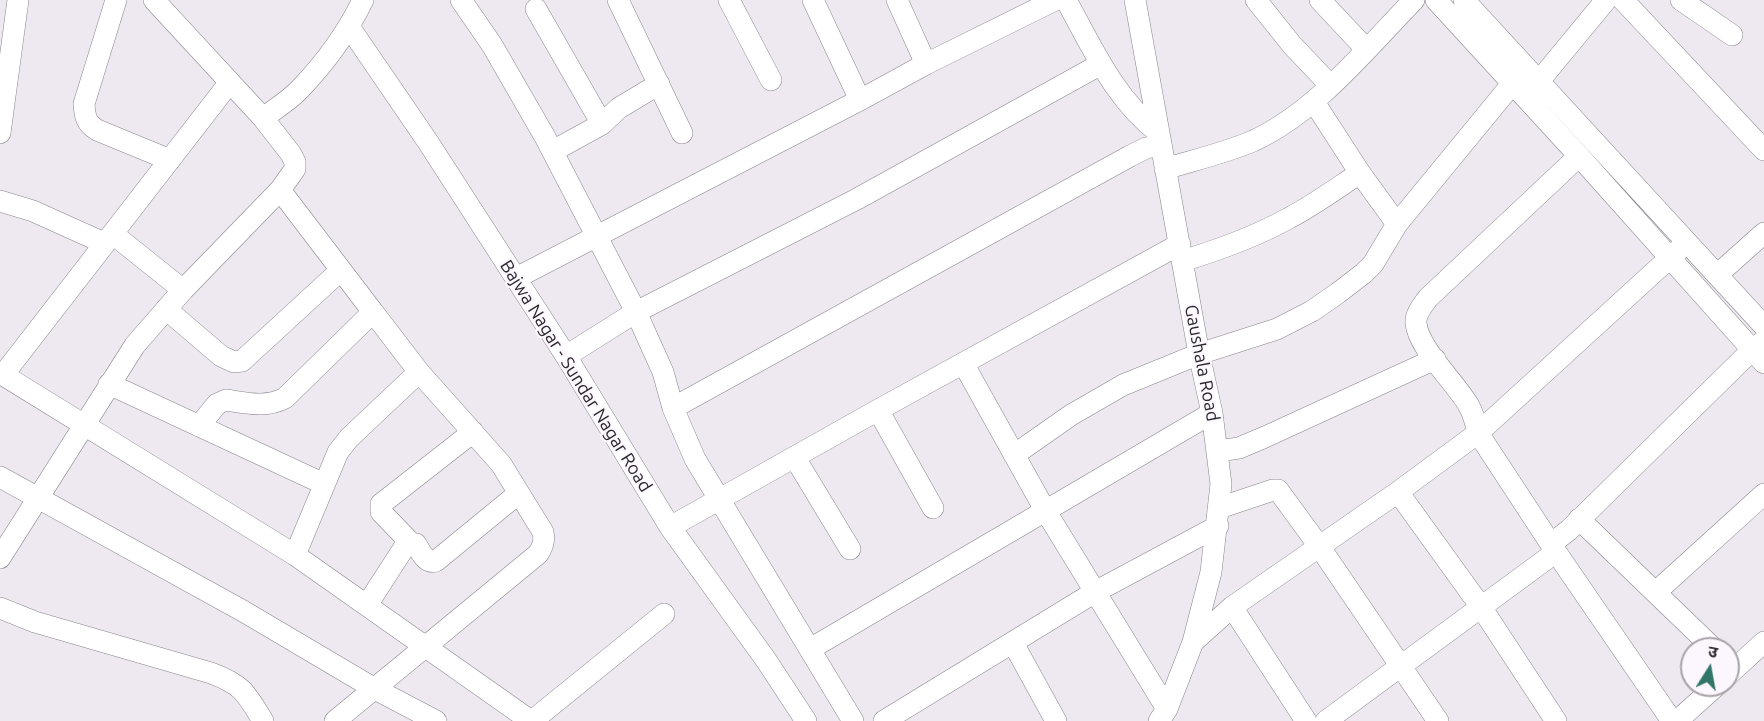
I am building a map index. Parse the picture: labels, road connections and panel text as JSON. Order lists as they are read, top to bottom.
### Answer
{
  "streets": {
    "street": ["Gaushala Road", "Bajwa Nagar - Sundar Nagar Road"]
  },
  "north": "top"
}
